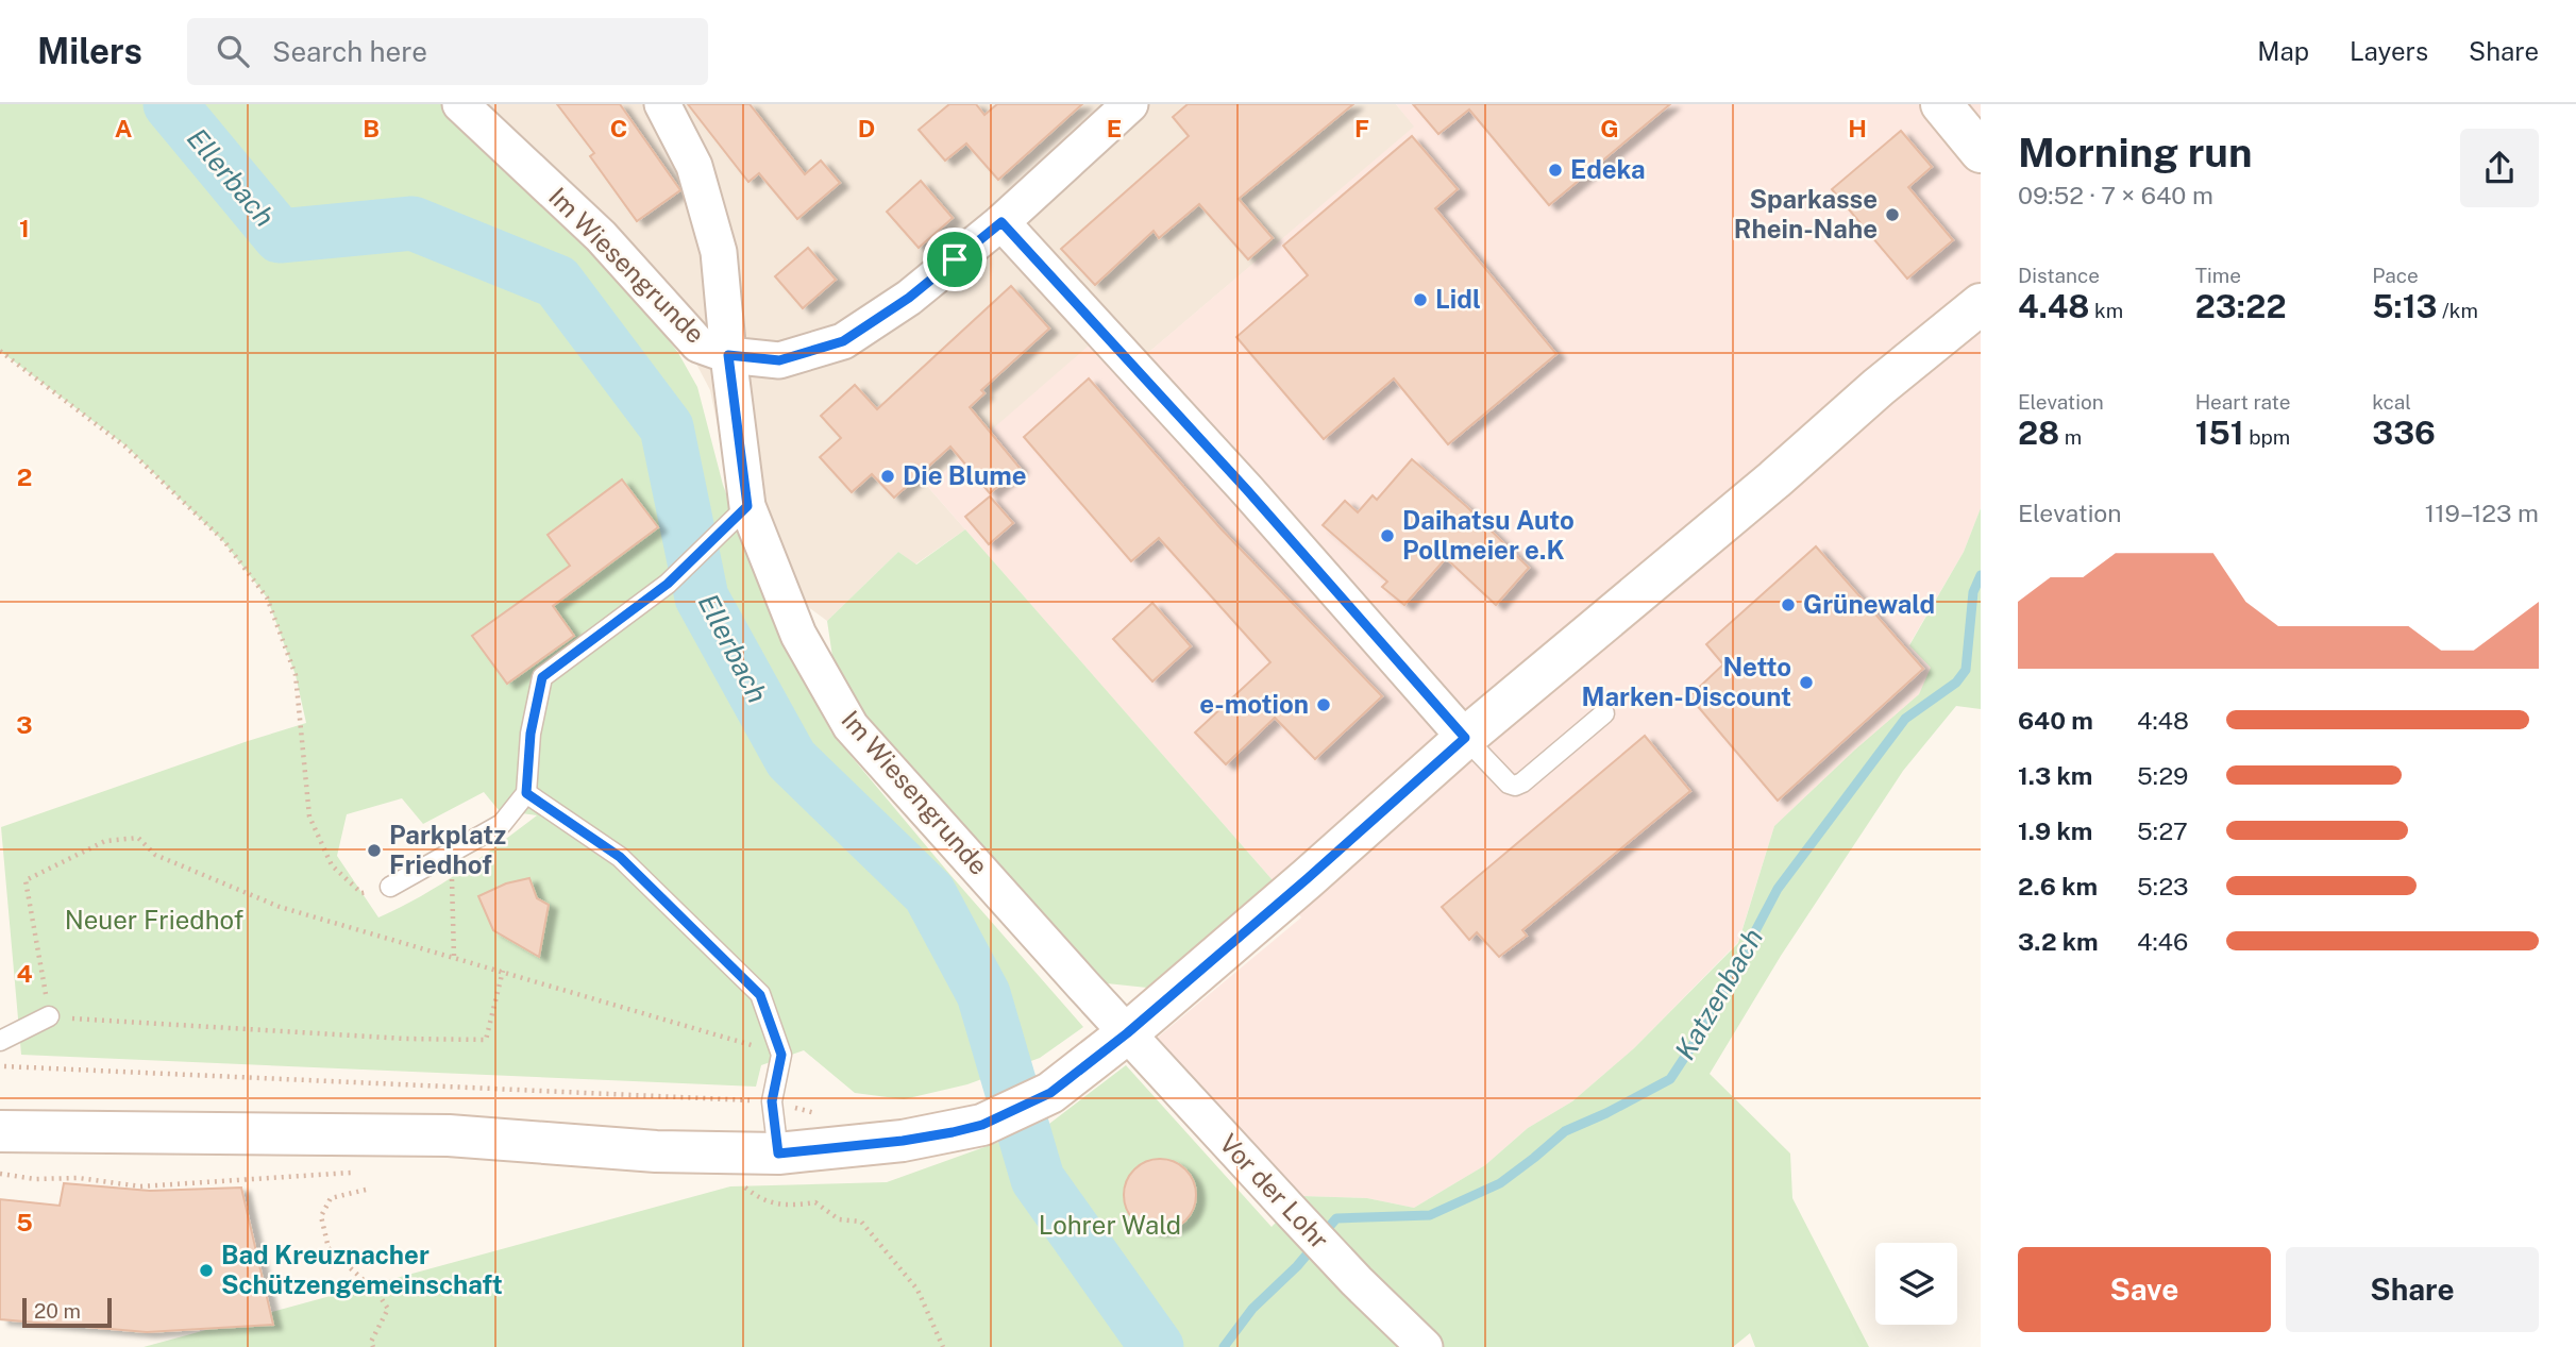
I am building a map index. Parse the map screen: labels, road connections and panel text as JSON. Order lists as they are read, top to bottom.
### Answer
{
  "streets": {
    "street": ["Im Wiesengrunde", "Vor der Lohr"]
  },
  "crossings": [
    ["Im Wiesengrunde", "Vor der Lohr"]
  ],
  "water": ["Ellerbach", "Katzenbach"],
  "parks": ["Neuer Friedhof", "Lohrer Wald"],
  "places": [
    "Edeka",
    "Sparkasse Rhein-Nahe",
    "Lidl",
    "Die Blume",
    "Daihatsu Auto Pollmeier e.K",
    "Grünewald",
    "Netto Marken-Discount",
    "e-motion",
    "Parkplatz Friedhof",
    "Bad Kreuznacher Schützengemeinschaft"
  ],
  "scale_bar": "20 m",
  "page": {
    "header": "Milers",
    "search": "Search here",
    "nav": ["Map", "Layers", "Share"],
    "heading": ["Morning run", "09:52 · 7 × 640 m"],
    "stats": [
      ["Distance", "4.48 km"],
      ["Time", "23:22"],
      ["Pace", "5:13 /km"],
      ["Elevation", "28 m"],
      ["Heart rate", "151 bpm"],
      ["kcal", "336"]
    ],
    "chart": ["Elevation", "119–123 m"],
    "list": [
      {
        "name": "640 m",
        "note": "4:48"
      },
      {
        "name": "1.3 km",
        "note": "5:29"
      },
      {
        "name": "1.9 km",
        "note": "5:27"
      },
      {
        "name": "2.6 km",
        "note": "5:23"
      },
      {
        "name": "3.2 km",
        "note": "4:46"
      }
    ],
    "buttons": ["Save", "Share"],
    "scale": "20 m"
  },
  "grid": {
    "columns": [
      "A",
      "B",
      "C",
      "D",
      "E",
      "F",
      "G",
      "H"
    ],
    "rows": [
      "1",
      "2",
      "3",
      "4",
      "5"
    ]
  }
}
